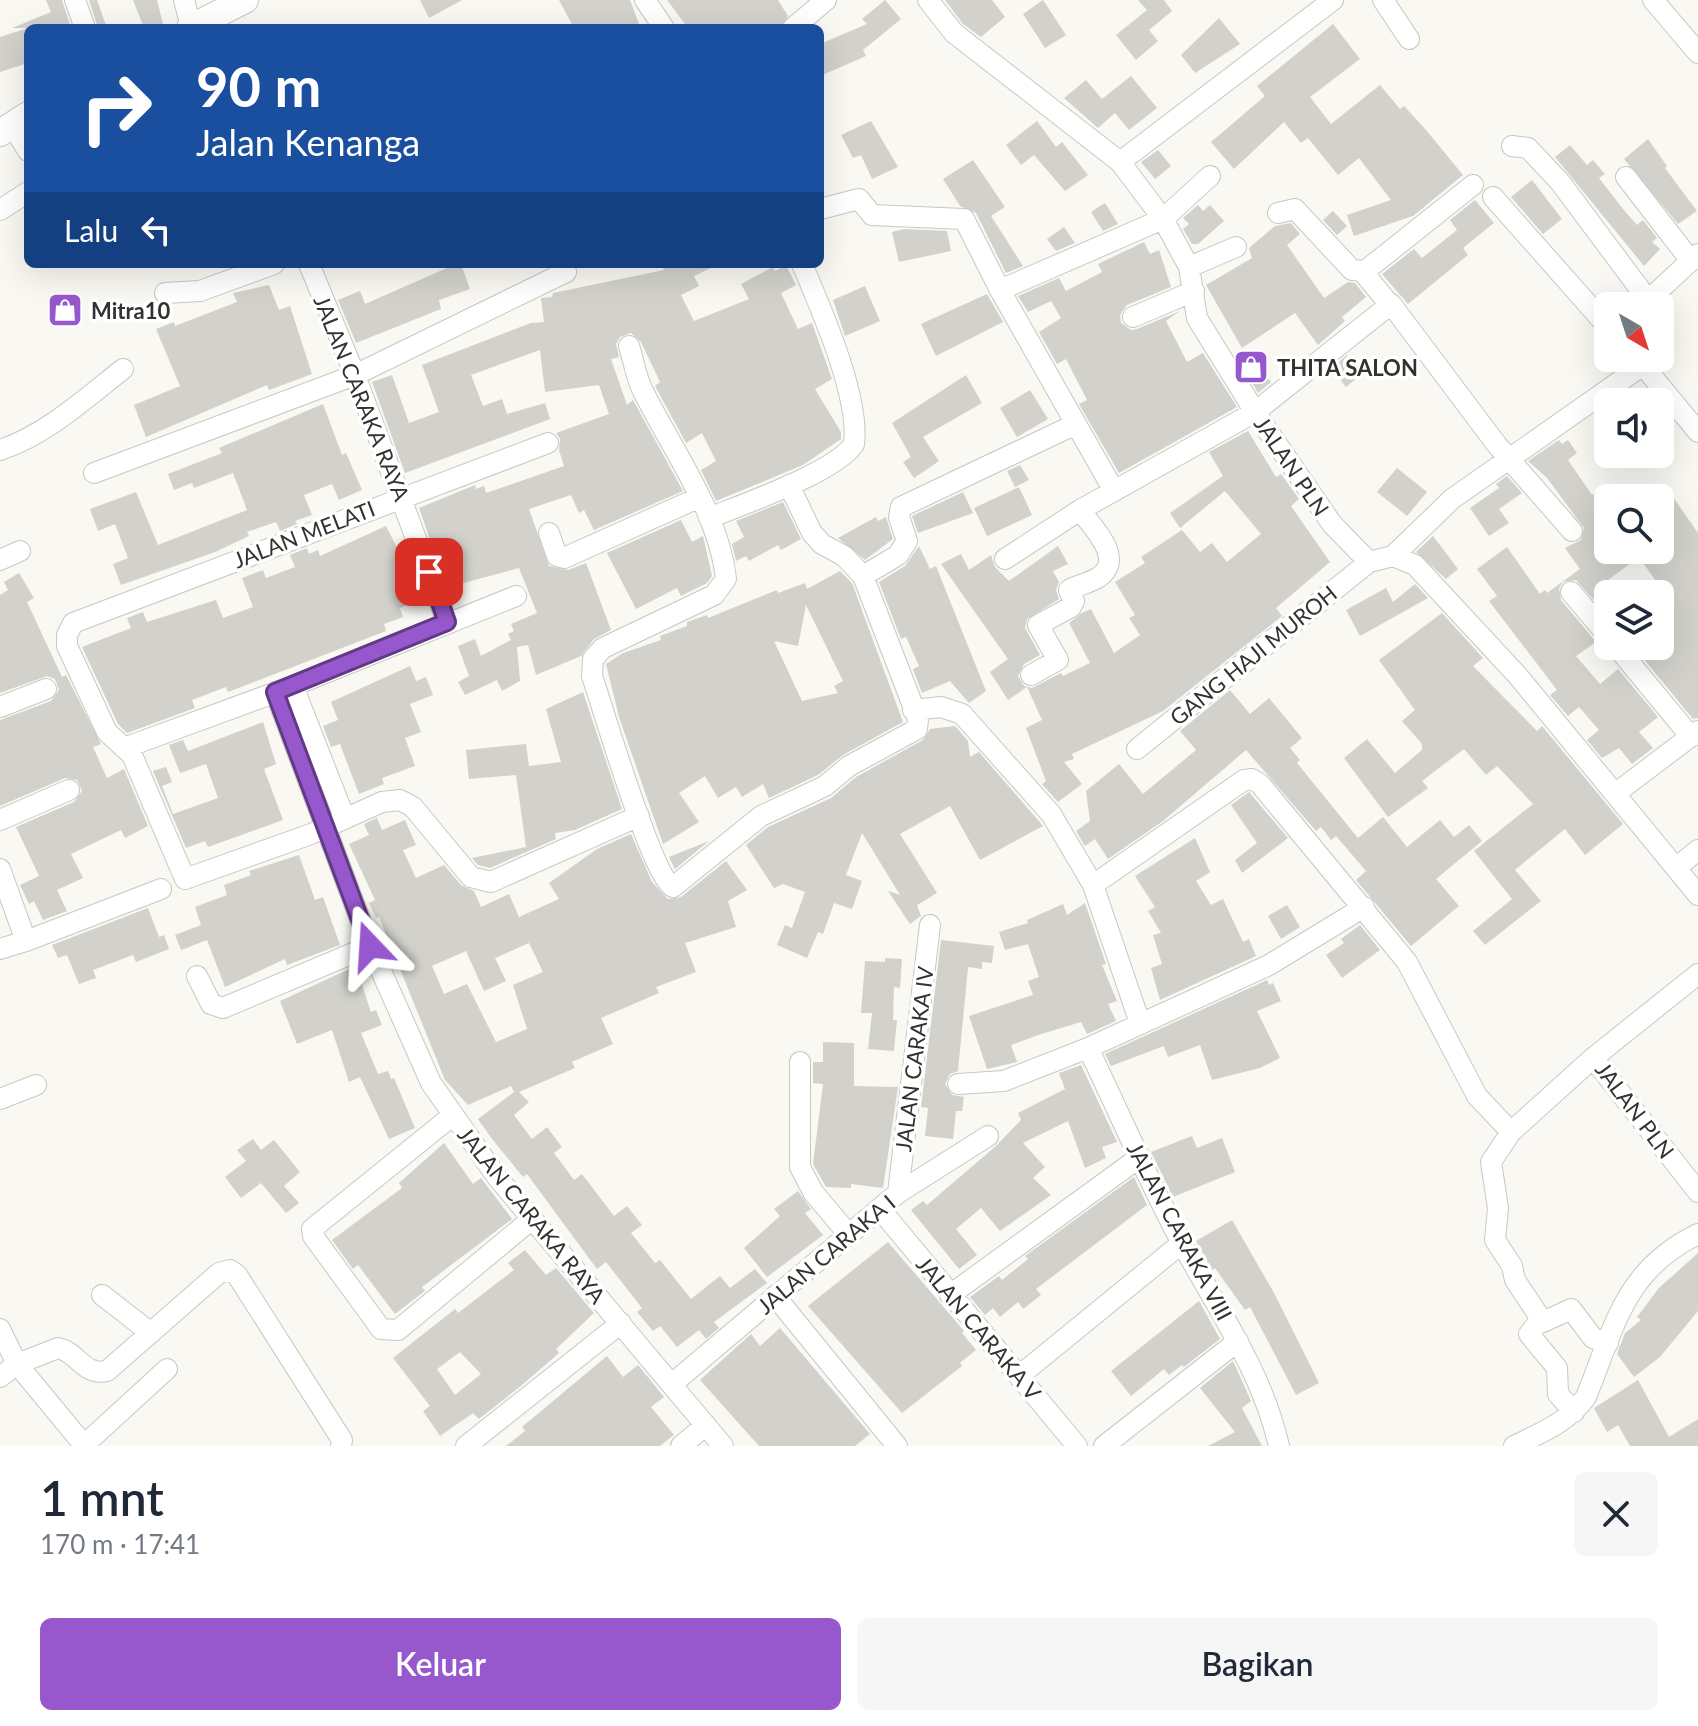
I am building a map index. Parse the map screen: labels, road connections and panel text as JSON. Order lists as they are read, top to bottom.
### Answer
{
  "streets": {
    "street": [
      "JALAN CARAKA RAYA",
      "JALAN PLN",
      "JALAN MELATI",
      "GANG HAJI MUROH",
      "JALAN CARAKA IV",
      "JALAN CARAKA VIII",
      "JALAN CARAKA I",
      "JALAN CARAKA V"
    ]
  },
  "crossings": [
    ["JALAN CARAKA RAYA", "JALAN MELATI"],
    ["JALAN CARAKA RAYA", "JALAN CARAKA I"],
    ["JALAN PLN", "GANG HAJI MUROH"],
    ["JALAN CARAKA IV", "JALAN CARAKA I"],
    ["JALAN CARAKA I", "JALAN CARAKA V"]
  ],
  "places": {
    "shop": ["Mitra10", "THITA SALON"]
  },
  "north": "bottom right",
  "page": {
    "turn": ["90 m", "Jalan Kenanga"],
    "then": "Lalu",
    "heading": ["1 mnt", "170 m · 17:41"],
    "buttons": ["Keluar", "Bagikan"]
  }
}
